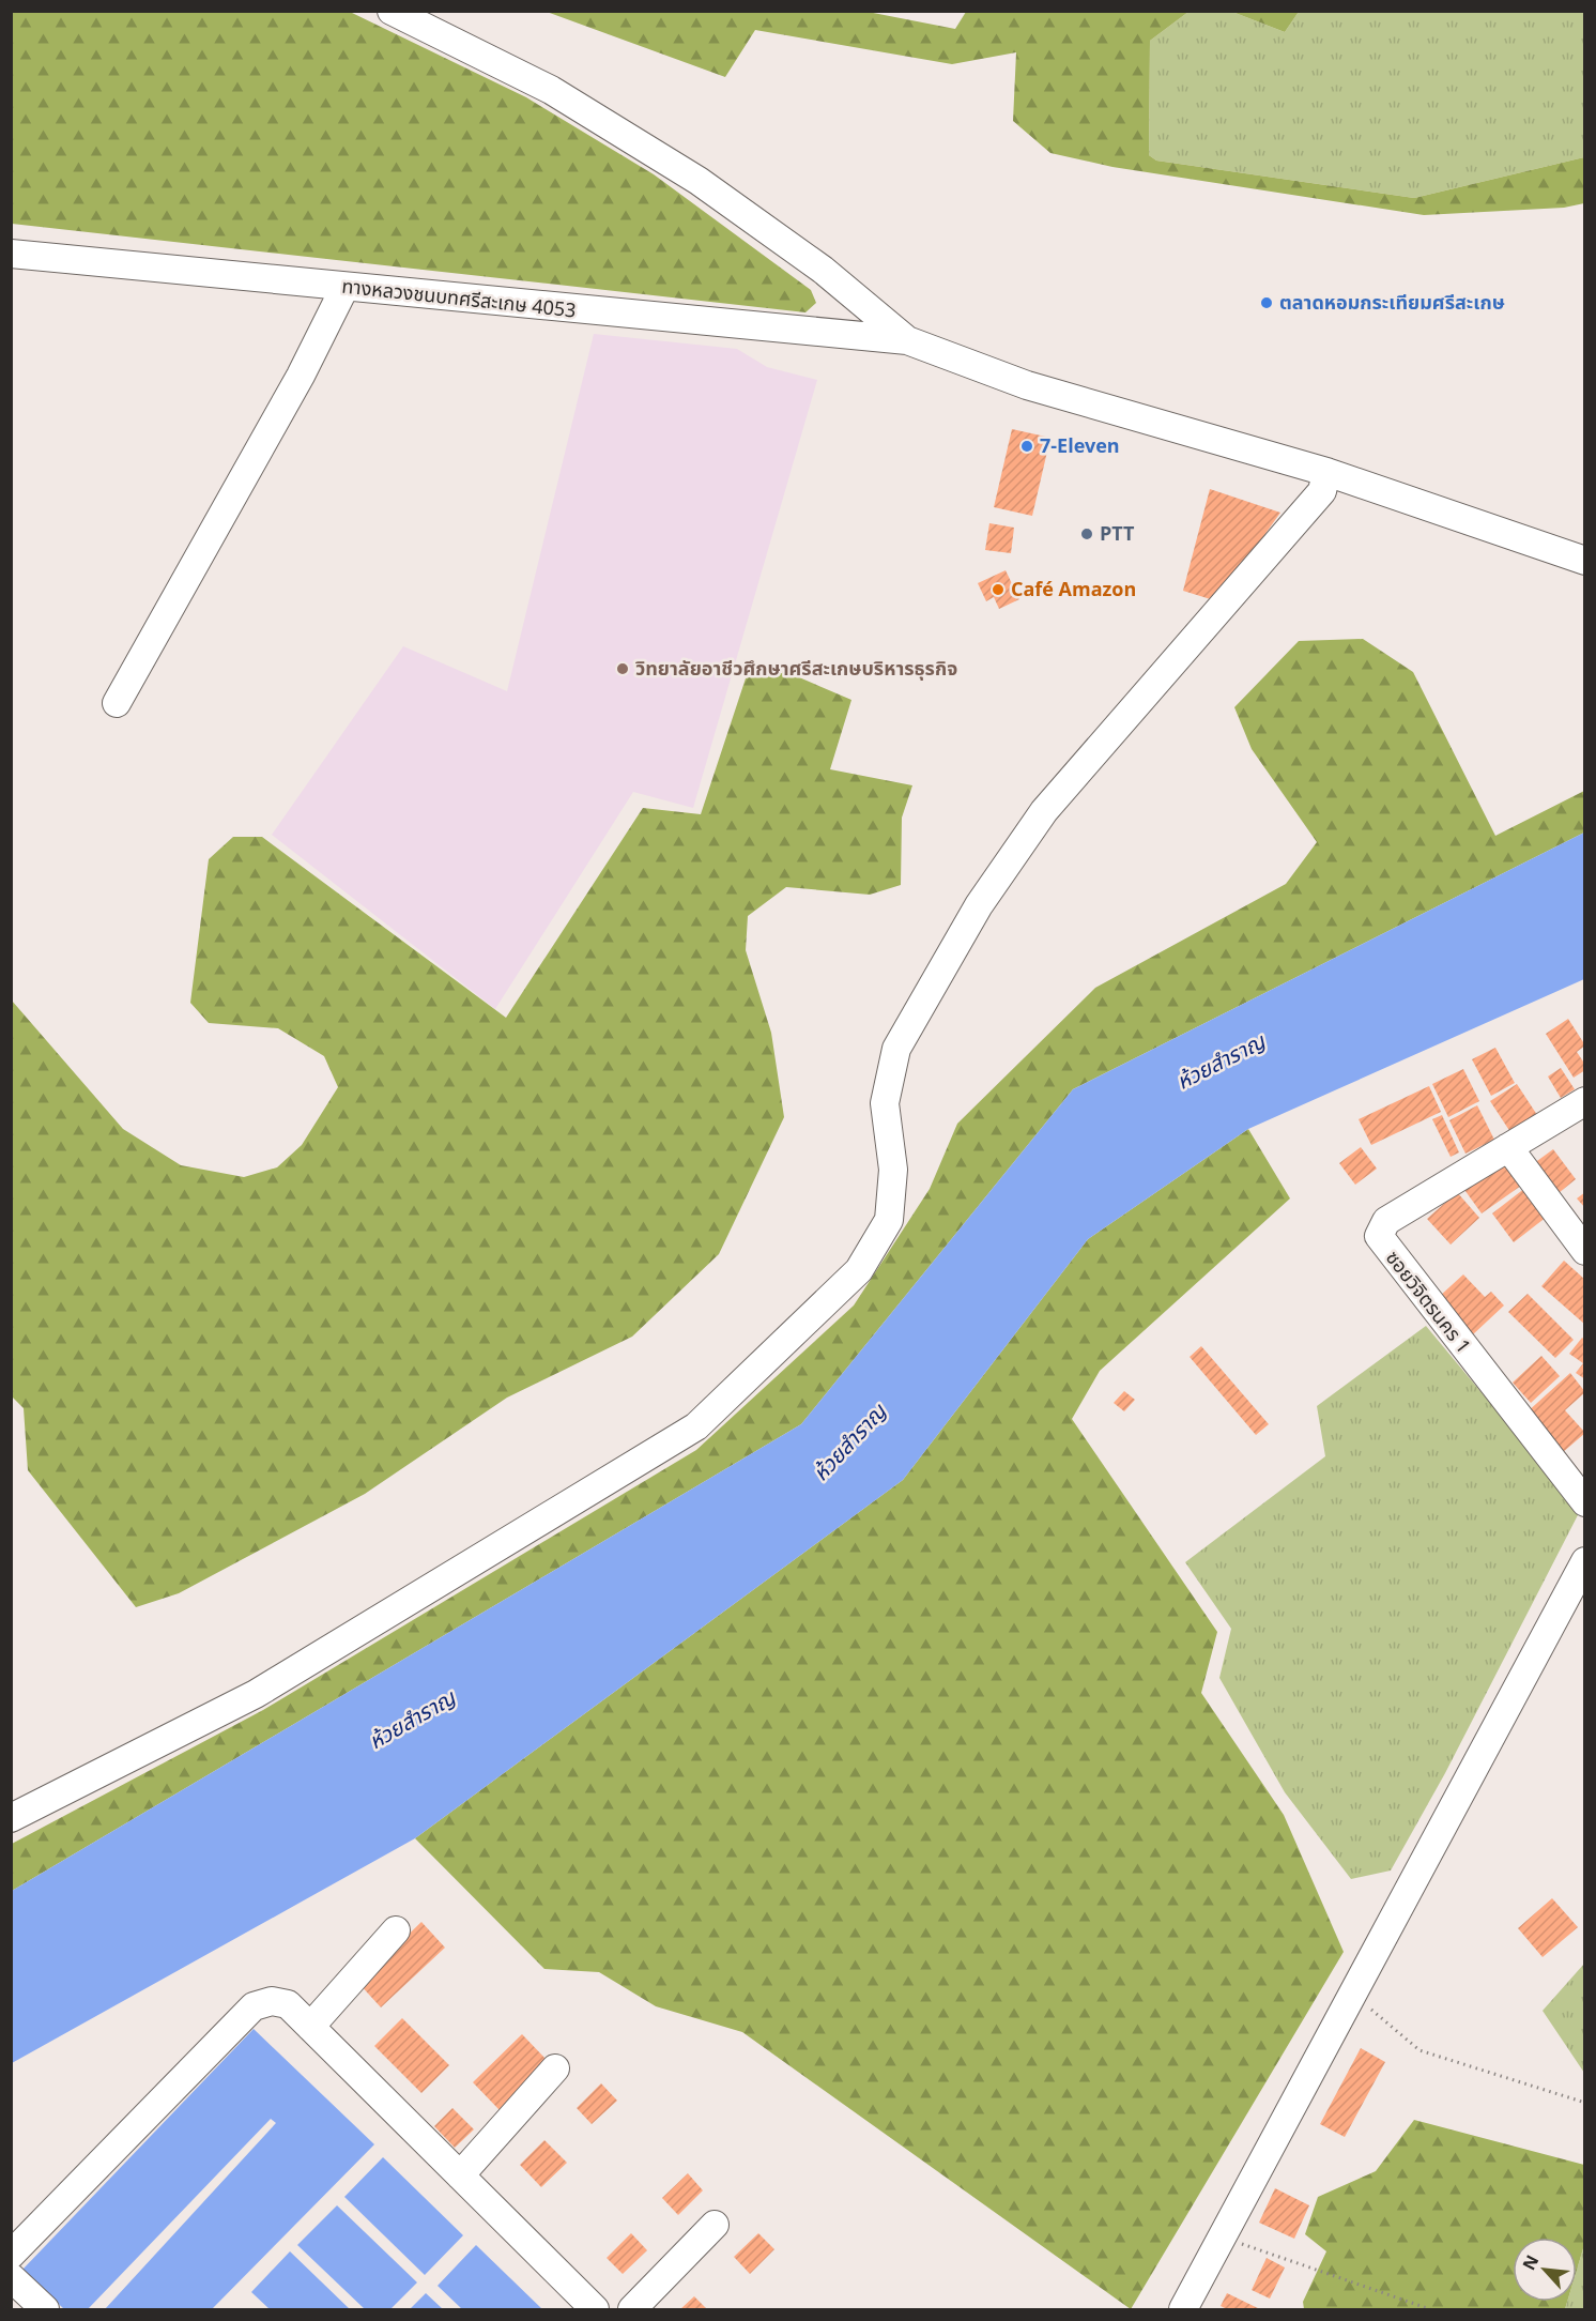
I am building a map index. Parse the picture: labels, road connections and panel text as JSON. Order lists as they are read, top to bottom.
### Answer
{
  "streets": {
    "street": ["ทางหลวงชนบทศรีสะเกษ 4053", "ซอยวิจิตรนคร 1"]
  },
  "water": ["ห้วยสำราญ"],
  "places": [
    "ตลาดหอมกระเทียมศรีสะเกษ",
    "7-Eleven",
    "PTT",
    "Café Amazon",
    "วิทยาลัยอาชีวศึกษาศรีสะเกษบริหารธุรกิจ"
  ],
  "north": "top left"
}
